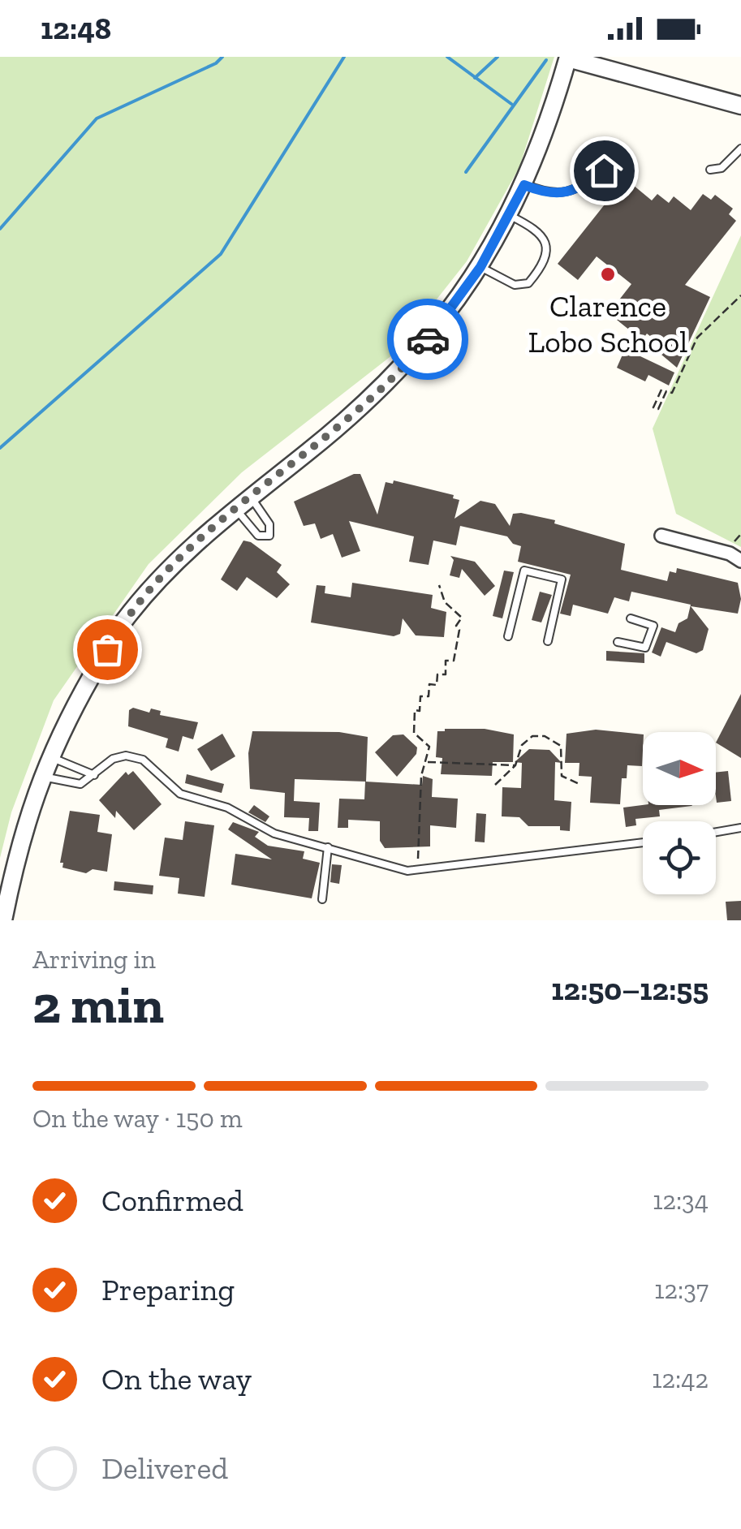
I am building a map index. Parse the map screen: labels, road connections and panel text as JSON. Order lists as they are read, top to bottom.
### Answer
{
  "places": ["Clarence Lobo School"],
  "north": "right",
  "page": {
    "status": "12:48",
    "heading": ["2 min", "Arriving in", "12:50–12:55"],
    "bar": "On the way · 150 m",
    "list": [
      ["Confirmed", "12:34"],
      ["Preparing", "12:37"],
      ["On the way", "12:42"],
      "Delivered"
    ]
  }
}
